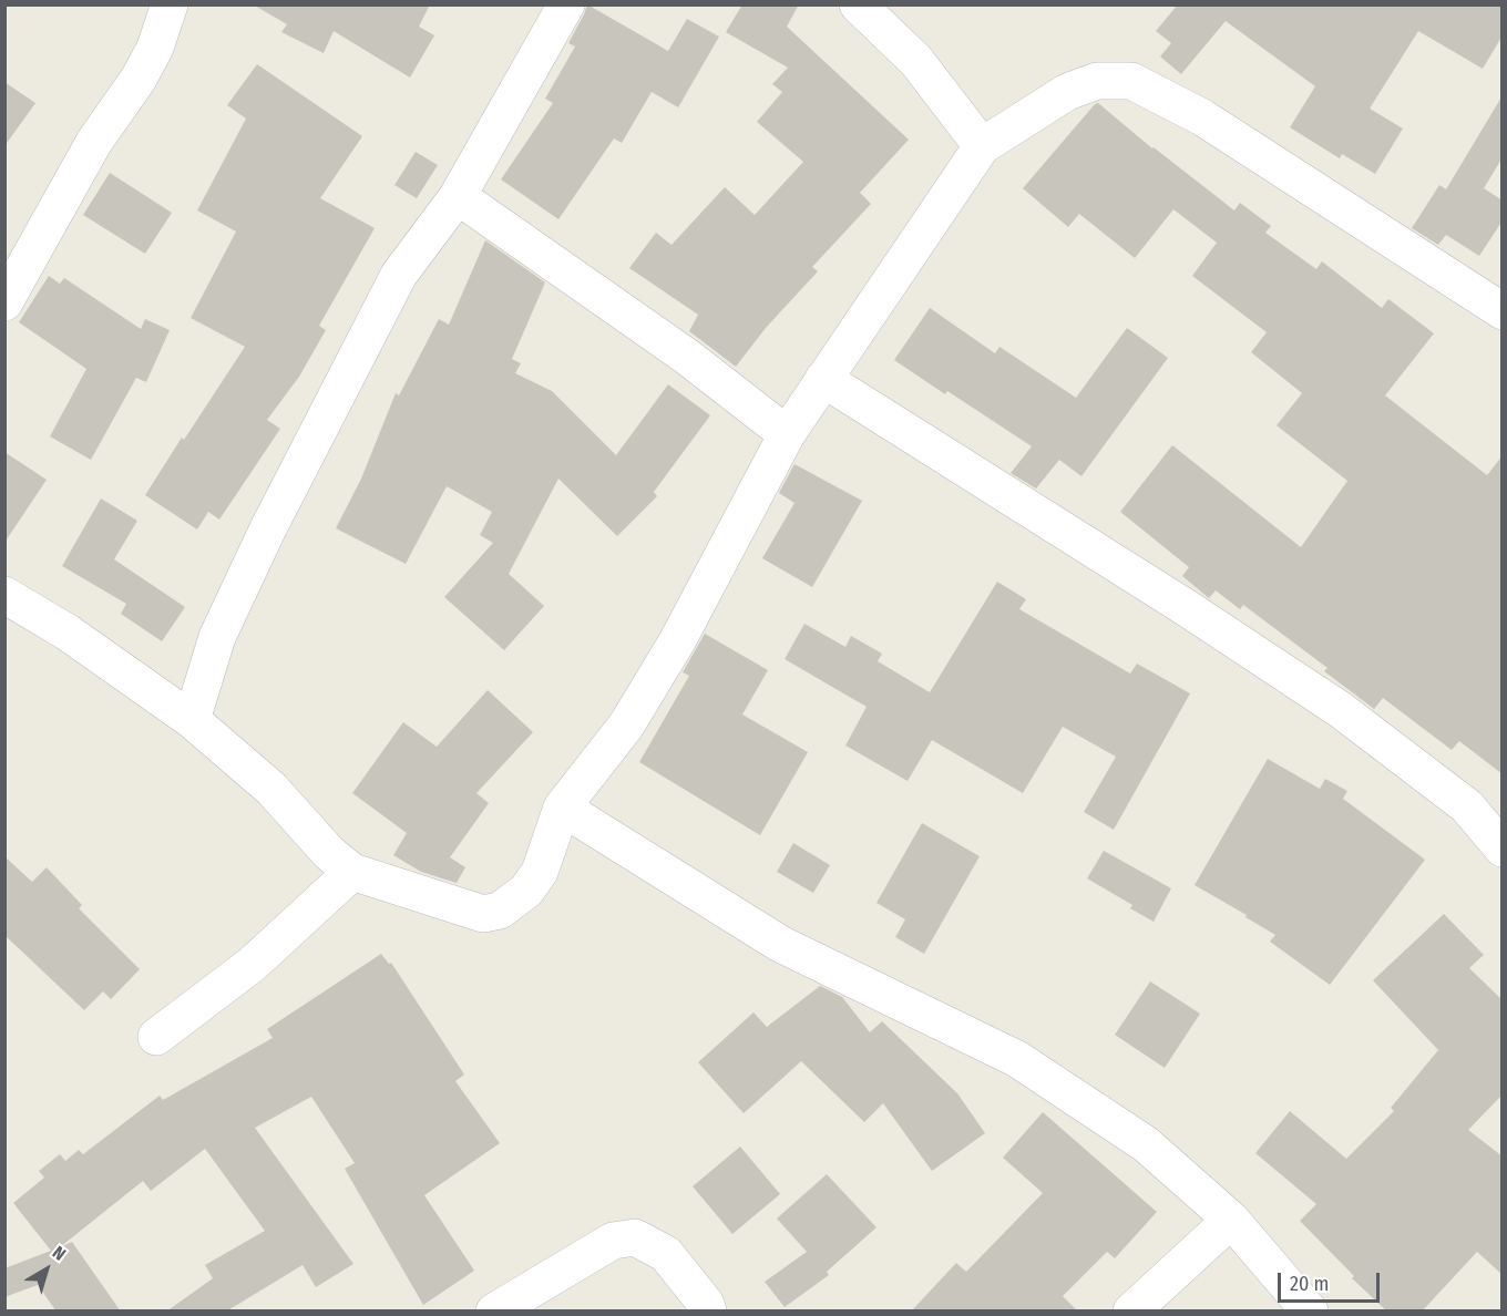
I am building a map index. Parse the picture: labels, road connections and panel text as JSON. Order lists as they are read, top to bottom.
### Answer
{
  "scale_bar": "20 m",
  "north": "top right"
}
